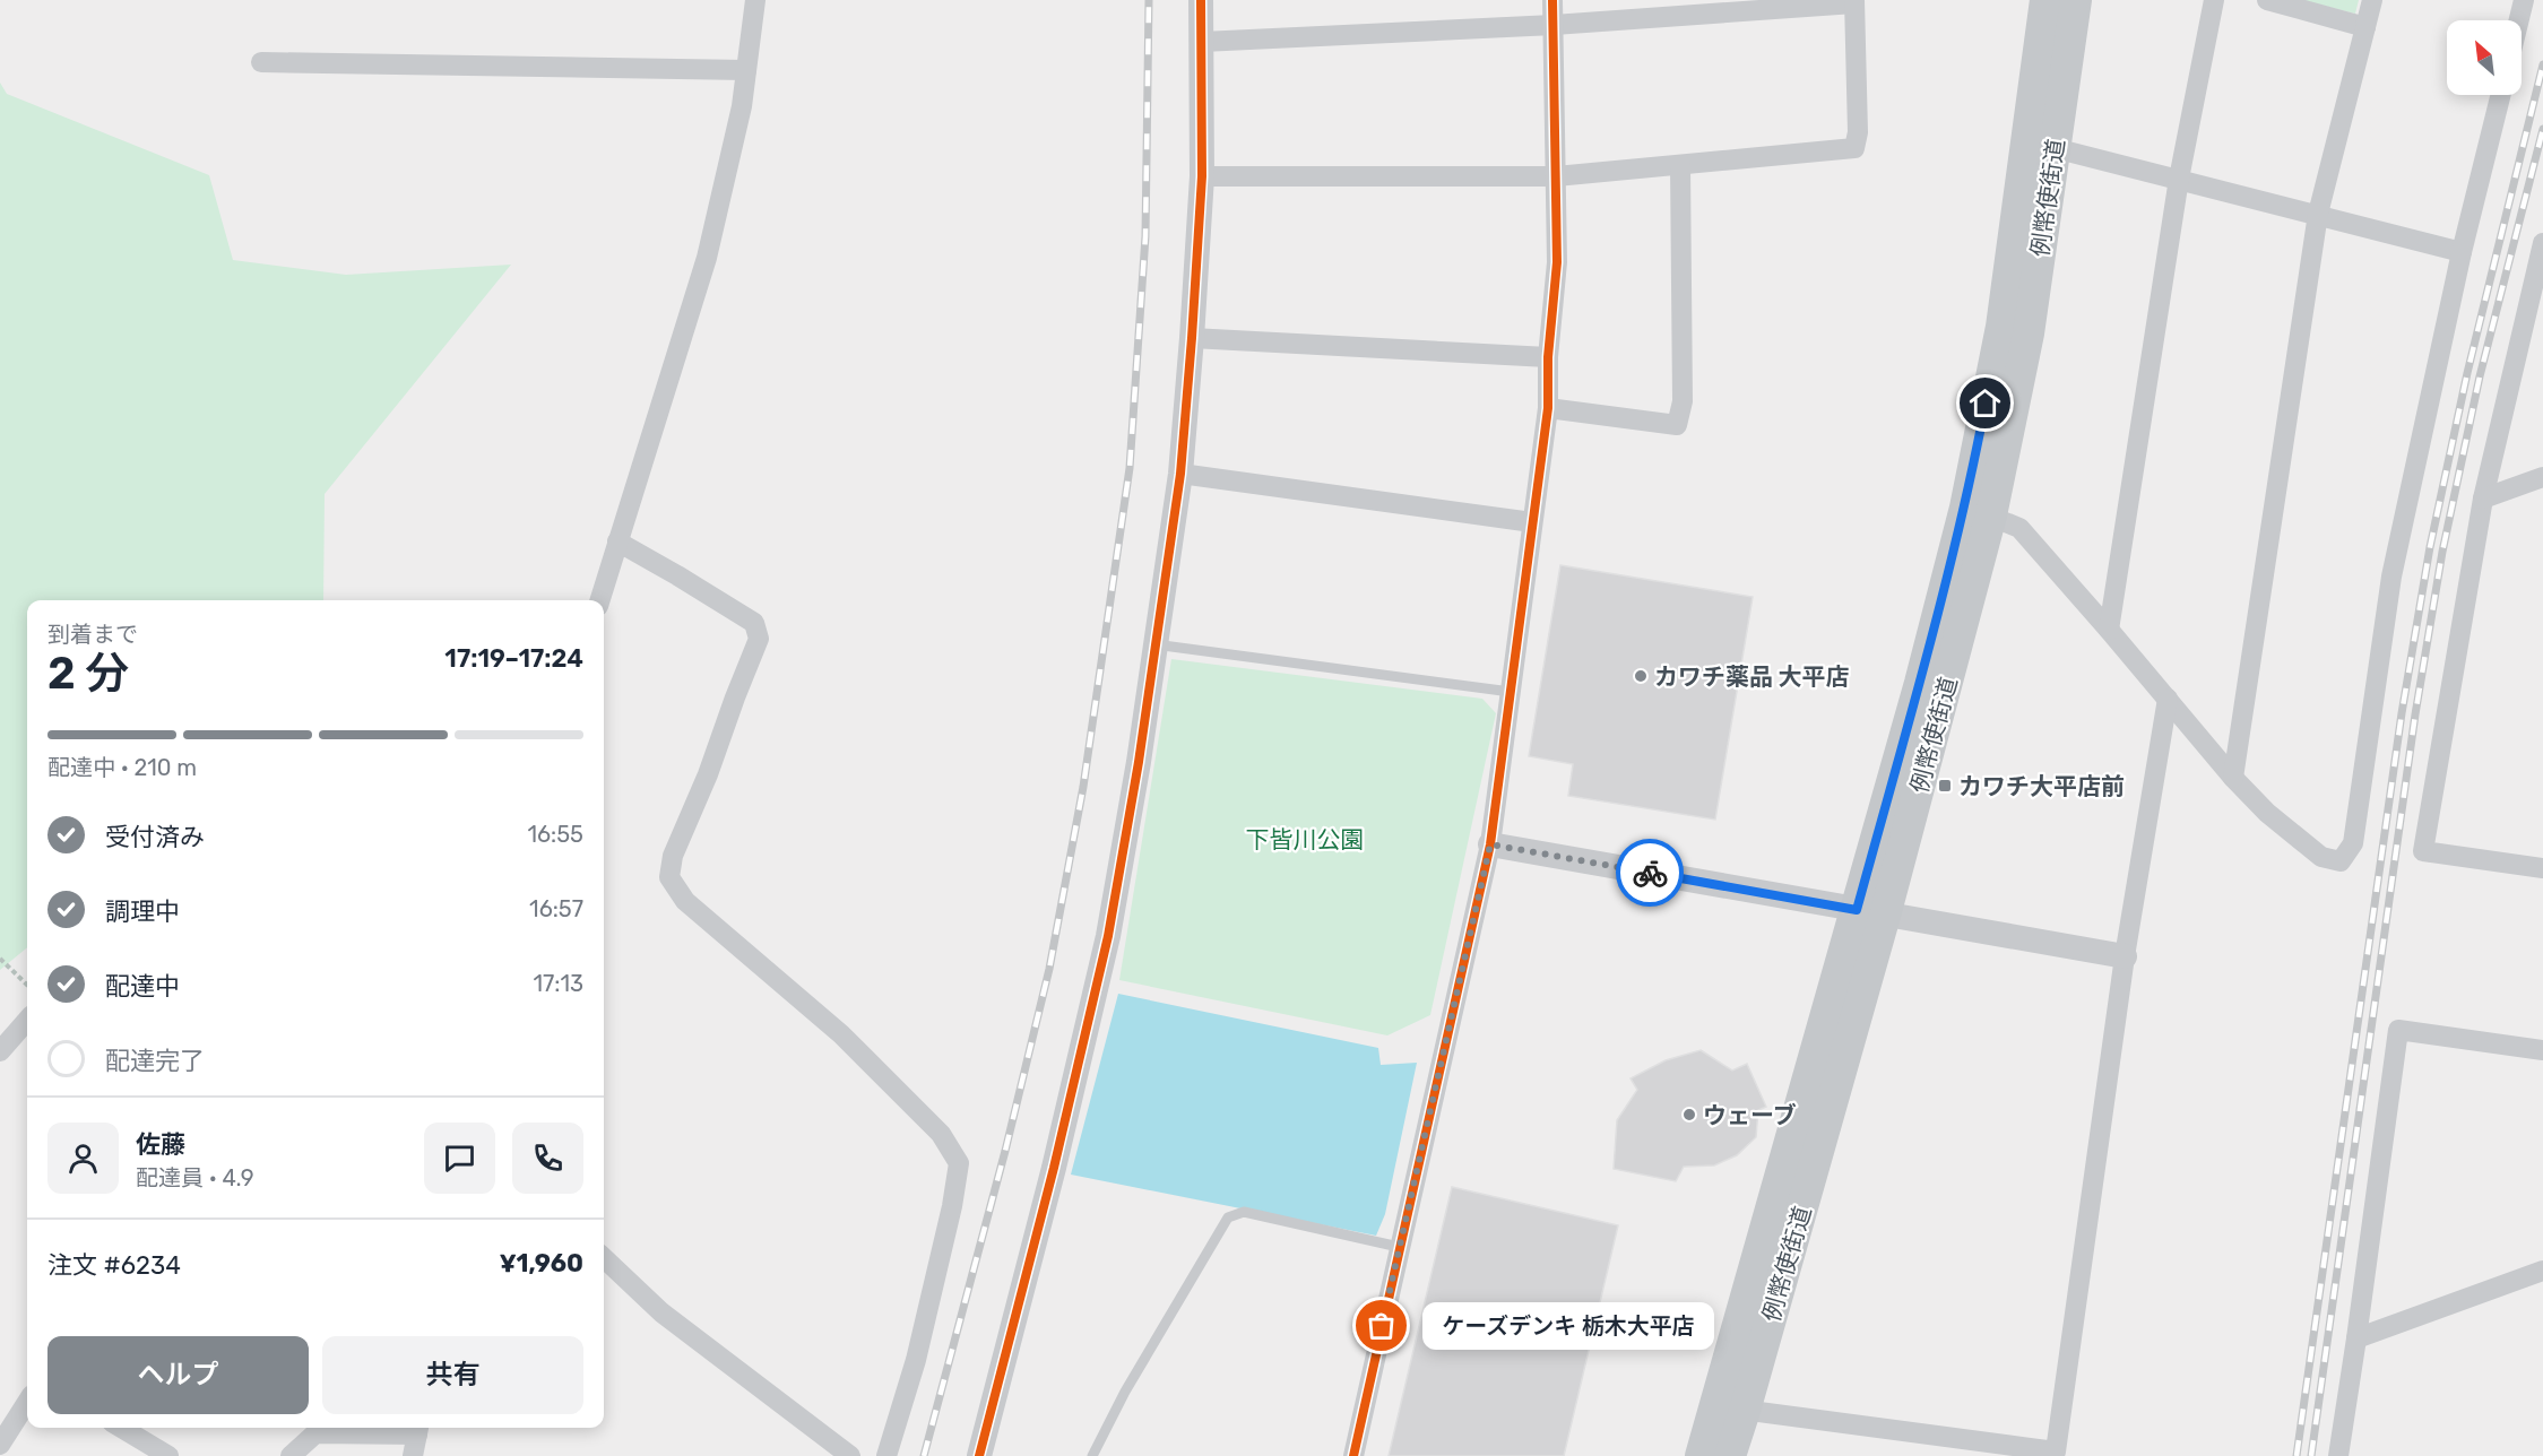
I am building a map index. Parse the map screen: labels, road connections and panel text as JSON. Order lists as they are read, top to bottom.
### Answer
{
  "streets": {
    "main road": ["例幣使街道"]
  },
  "parks": ["下皆川公園"],
  "places": {
    "other": ["カワチ薬品 大平店", "ウェーブ", "ケーズデンキ 栃木大平店"],
    "transit": ["カワチ大平店前"]
  },
  "north": "top left",
  "page": {
    "heading": ["2 分", "到着まで", "17:19–17:24"],
    "panel": [
      "佐藤",
      "配達員 · 4.9",
      "注文 #6234",
      "¥1,960"
    ],
    "bar": "配達中 · 210 m",
    "list": [
      ["受付済み", "16:55"],
      ["調理中", "16:57"],
      ["配達中", "17:13"],
      "配達完了"
    ],
    "bubble": "ケーズデンキ 栃木大平店",
    "buttons": ["ヘルプ", "共有"]
  }
}
